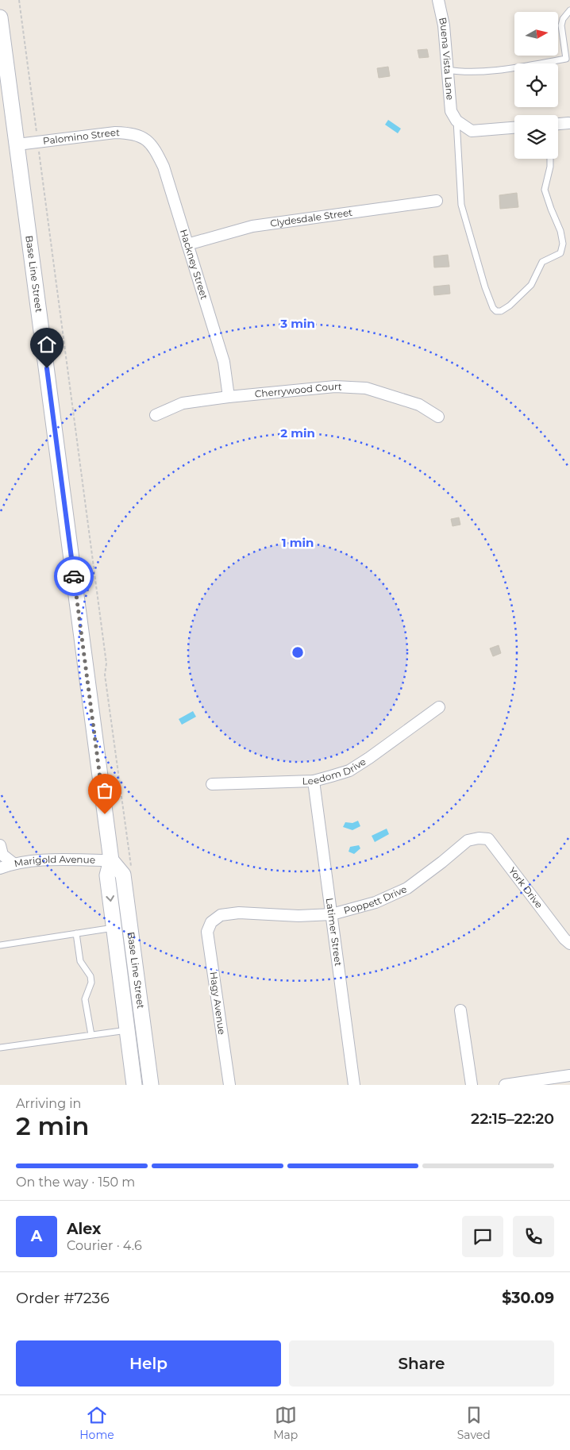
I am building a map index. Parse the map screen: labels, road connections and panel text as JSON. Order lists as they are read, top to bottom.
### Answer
{
  "streets": {
    "main road": ["Base Line Street"],
    "street": [
      "Buena Vista Lane",
      "Palomino Street",
      "Clydesdale Street",
      "Hackney Street",
      "Cherrywood Court",
      "Leedom Drive",
      "Marigold Avenue",
      "York Drive",
      "Poppett Drive",
      "Latimer Street",
      "Hagy Avenue"
    ]
  },
  "crossings": [
    ["Palomino Street", "Hackney Street"],
    ["Palomino Street", "Base Line Street"],
    ["Clydesdale Street", "Hackney Street"],
    ["Hackney Street", "Cherrywood Court"],
    ["Base Line Street", "Marigold Avenue"],
    ["Leedom Drive", "Latimer Street"],
    ["York Drive", "Poppett Drive"],
    ["Poppett Drive", "Latimer Street"],
    ["Poppett Drive", "Hagy Avenue"]
  ],
  "north": "right",
  "page": {
    "heading": ["2 min", "Arriving in", "22:15–22:20"],
    "panel": [
      "Alex",
      "Courier · 4.6",
      "Order #7236",
      "$30.09"
    ],
    "bar": "On the way · 150 m",
    "round": "A",
    "buttons": ["Help", "Share"],
    "tabs": ["Home", "Map", "Saved"]
  },
  "rings": ["3 min", "2 min", "1 min"]
}
